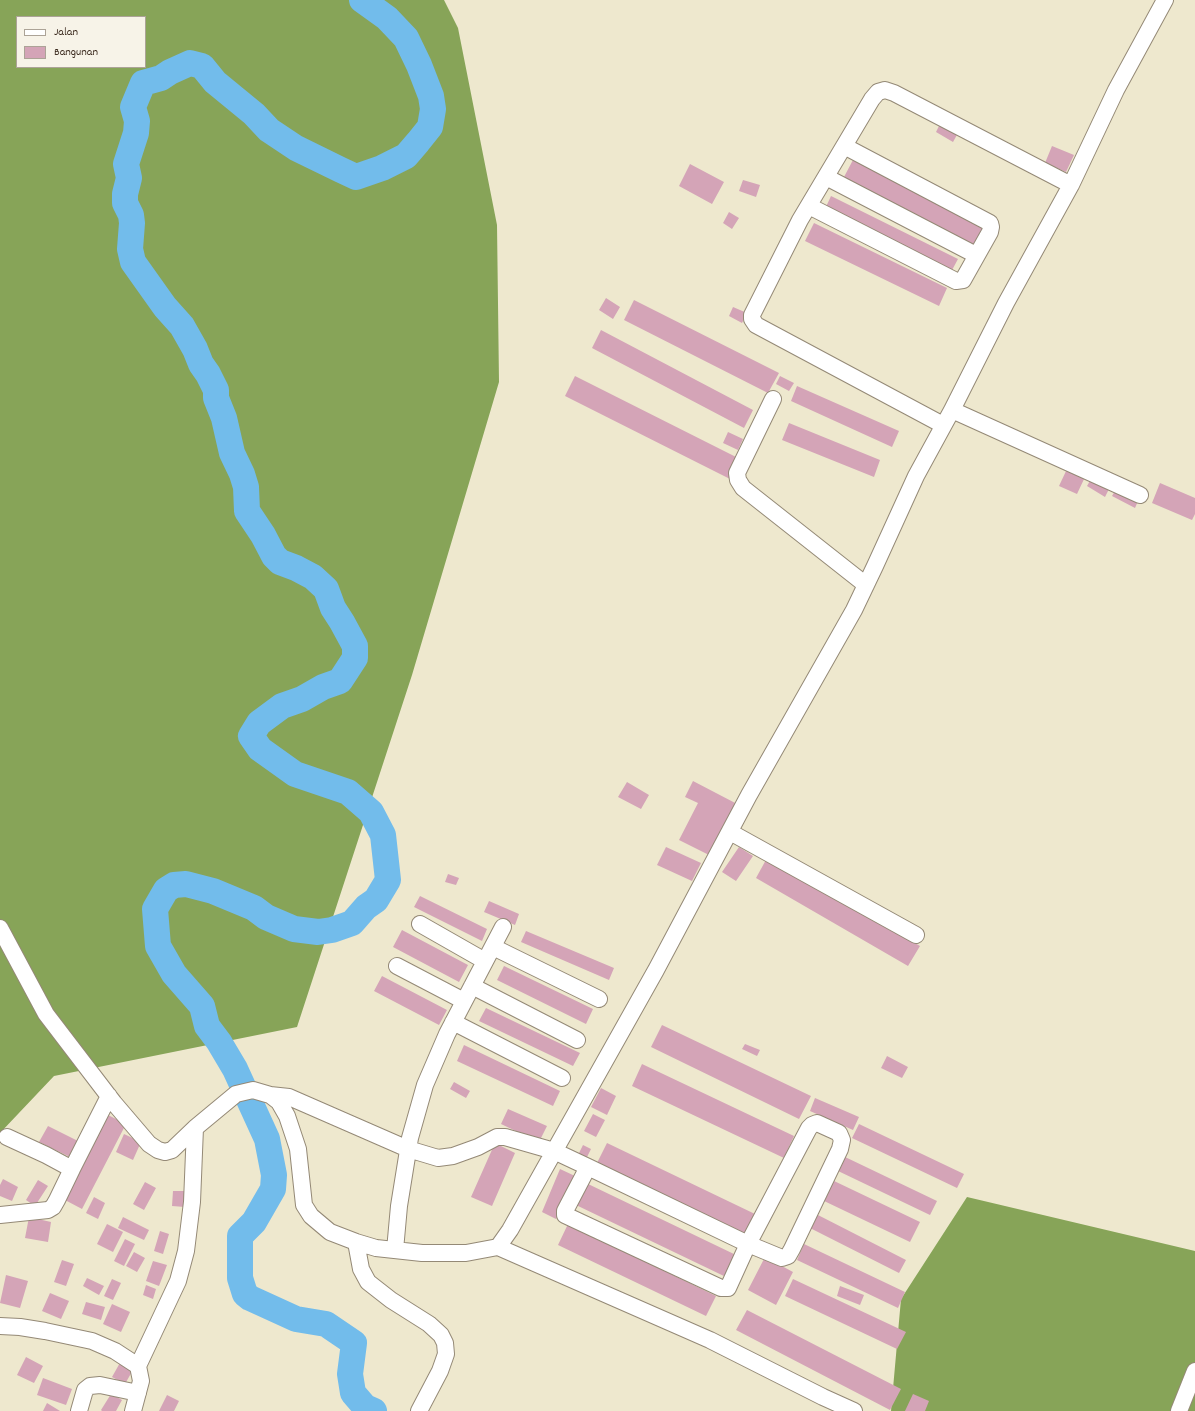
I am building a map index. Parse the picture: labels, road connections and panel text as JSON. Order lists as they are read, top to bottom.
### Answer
{
  "legend": ["Jalan", "Bangunan"]
}
